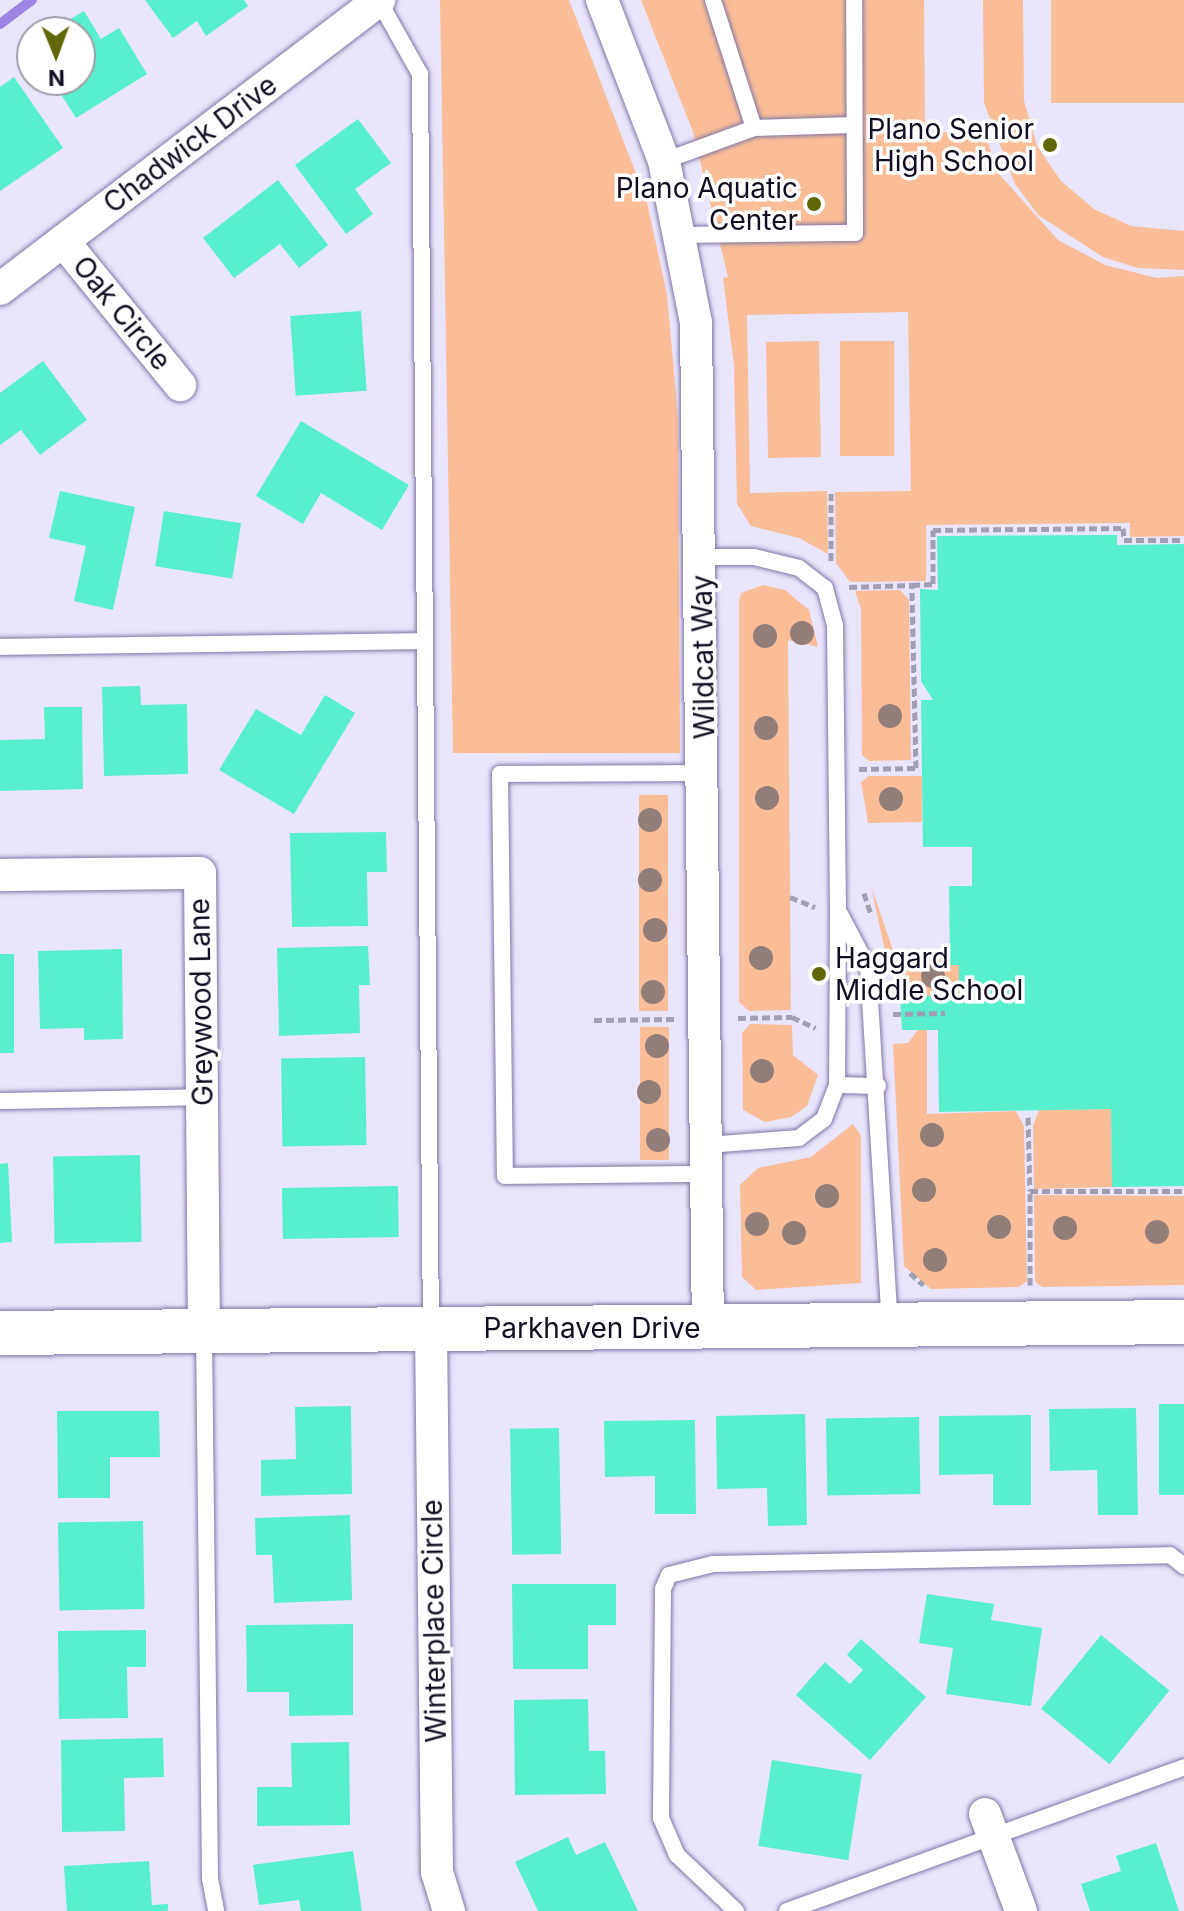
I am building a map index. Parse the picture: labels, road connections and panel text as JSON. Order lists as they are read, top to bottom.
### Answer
{
  "streets": {
    "street": [
      "Chadwick Drive",
      "Oak Circle",
      "Wildcat Way",
      "Greywood Lane",
      "Parkhaven Drive",
      "Winterplace Circle"
    ]
  },
  "crossings": [
    ["Chadwick Drive", "Oak Circle"],
    ["Wildcat Way", "Parkhaven Drive"],
    ["Greywood Lane", "Parkhaven Drive"],
    ["Parkhaven Drive", "Winterplace Circle"]
  ],
  "places": ["Plano Senior High School", "Plano Aquatic Center", "Haggard Middle School"],
  "north": "bottom"
}
